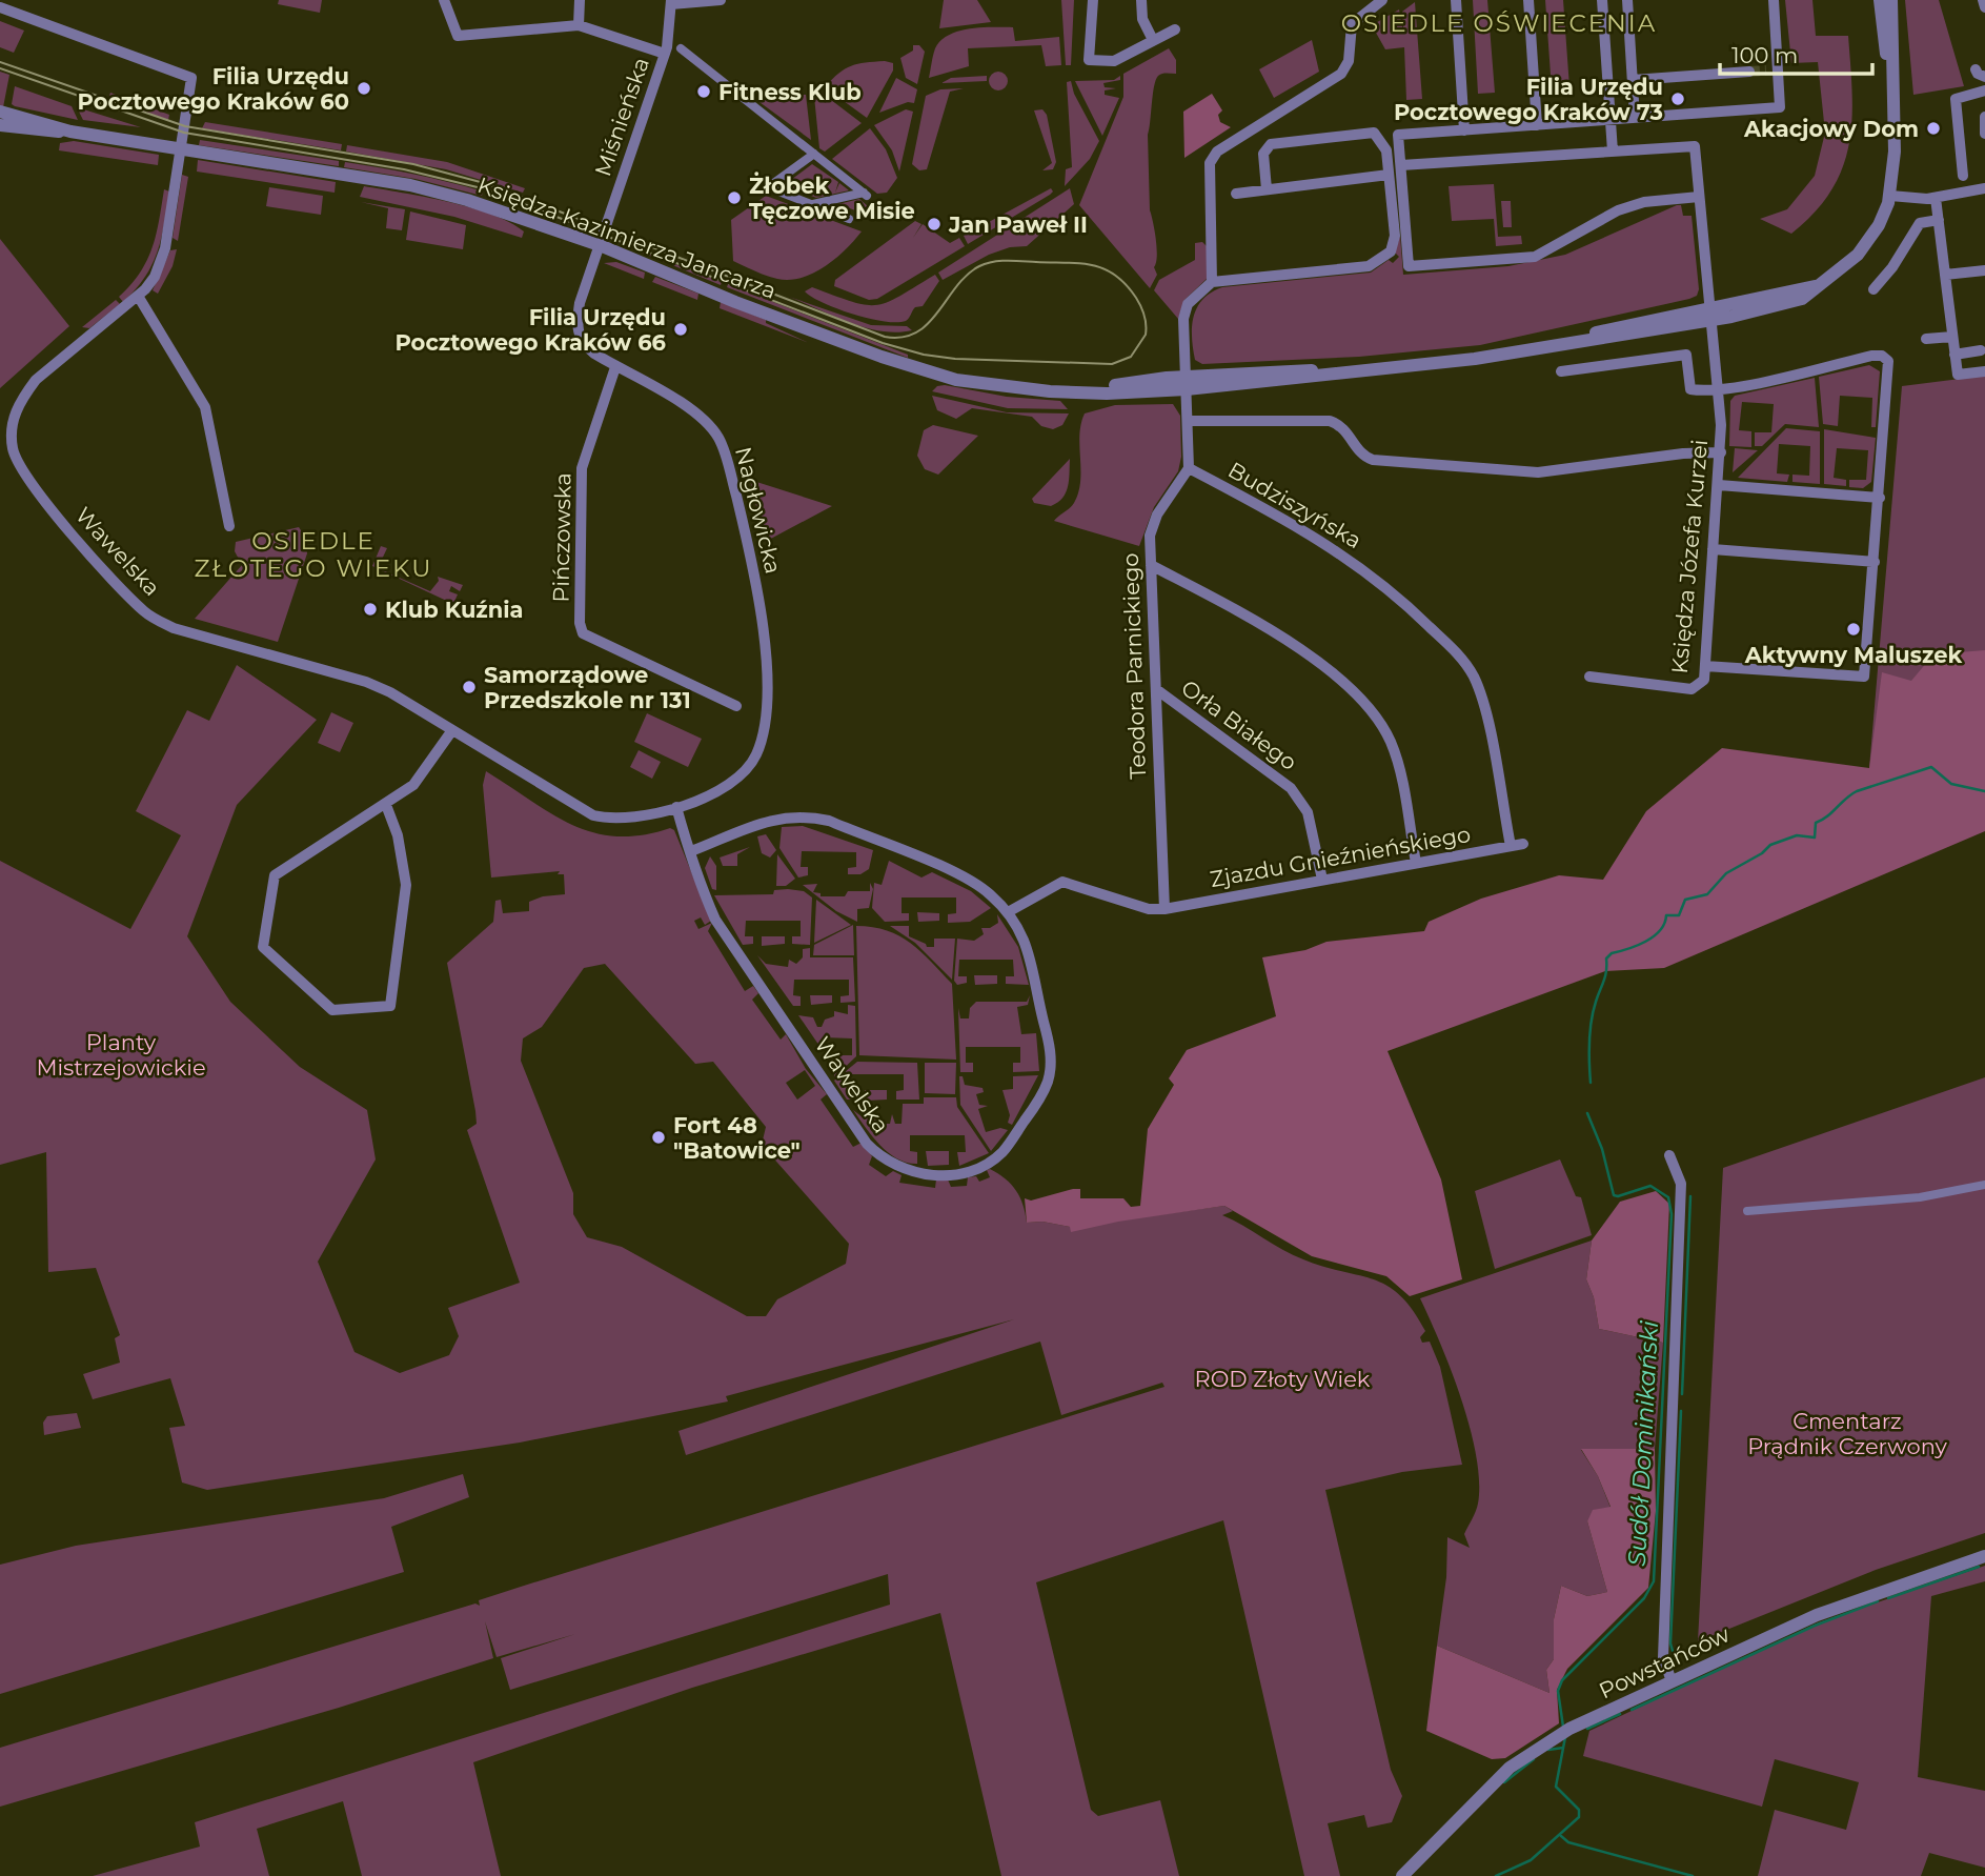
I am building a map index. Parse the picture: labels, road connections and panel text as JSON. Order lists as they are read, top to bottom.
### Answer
{
  "streets": {
    "street": [
      "Miśnieńska",
      "Księdza Kazimierza Jancarza",
      "Budziszyńska",
      "Nagłowicka",
      "Pińczowska",
      "Wawelska",
      "Księdza Józefa Kurzei",
      "Teodora Parnickiego",
      "Orła Białego",
      "Zjazdu Gnieźnieńskiego",
      "Powstańców"
    ]
  },
  "crossings": [
    ["Miśnieńska", "Księdza Kazimierza Jancarza"],
    ["Miśnieńska", "Nagłowicka"],
    ["Księdza Kazimierza Jancarza", "Nagłowicka"],
    ["Księdza Kazimierza Jancarza", "Wawelska"],
    ["Księdza Kazimierza Jancarza", "Księdza Józefa Kurzei"],
    ["Budziszyńska", "Teodora Parnickiego"],
    ["Budziszyńska", "Zjazdu Gnieźnieńskiego"],
    ["Nagłowicka", "Pińczowska"],
    ["Nagłowicka", "Wawelska"],
    ["Teodora Parnickiego", "Orła Białego"],
    ["Teodora Parnickiego", "Zjazdu Gnieźnieńskiego"],
    ["Orła Białego", "Zjazdu Gnieźnieńskiego"]
  ],
  "districts": ["OSIEDLE OŚWIECENIA", "OSIEDLE ZŁOTEGO WIEKU"],
  "water": ["Sudół Dominikański"],
  "parks": ["Planty Mistrzejowickie", "ROD Złoty Wiek", "Cmentarz Prądnik Czerwony"],
  "places": [
    "Filia Urzędu Pocztowego Kraków 60",
    "Fitness Klub",
    "Filia Urzędu Pocztowego Kraków 73",
    "Akacjowy Dom",
    "Żłobek Tęczowe Misie",
    "Jan Paweł II",
    "Filia Urzędu Pocztowego Kraków 66",
    "Klub Kuźnia",
    "Aktywny Maluszek",
    "Samorządowe Przedszkole nr 131",
    "Fort 48 \"Batowice\""
  ],
  "scale_bar": "100 m"
}
